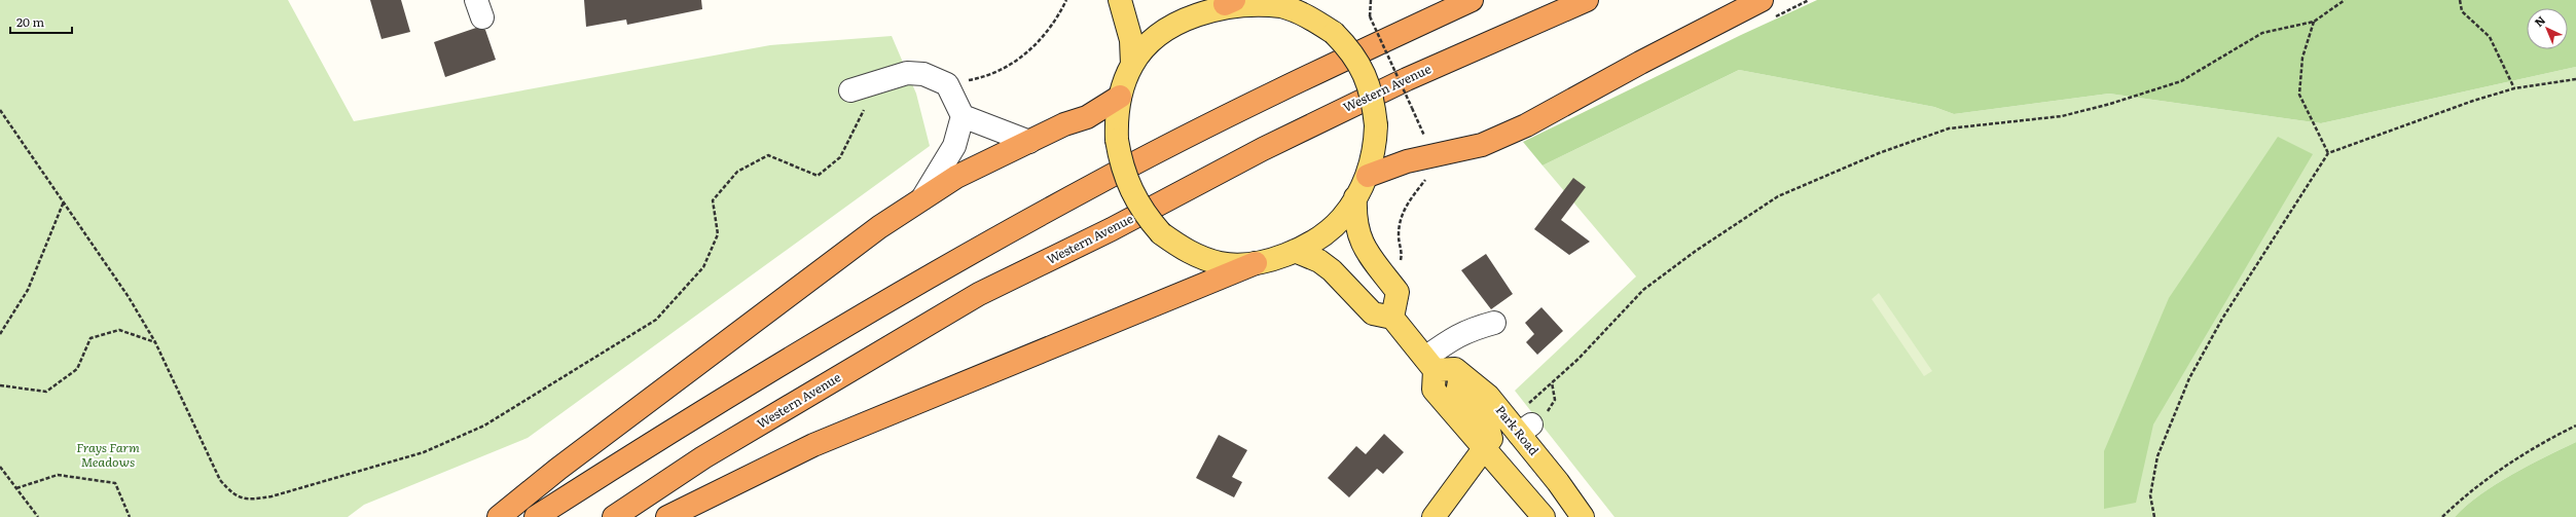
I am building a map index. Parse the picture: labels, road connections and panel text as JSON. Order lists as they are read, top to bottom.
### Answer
{
  "streets": {
    "highway": ["Western Avenue"],
    "main road": ["Park Road"]
  },
  "parks": ["Frays Farm Meadows"],
  "scale_bar": "20 m",
  "north": "top left"
}
